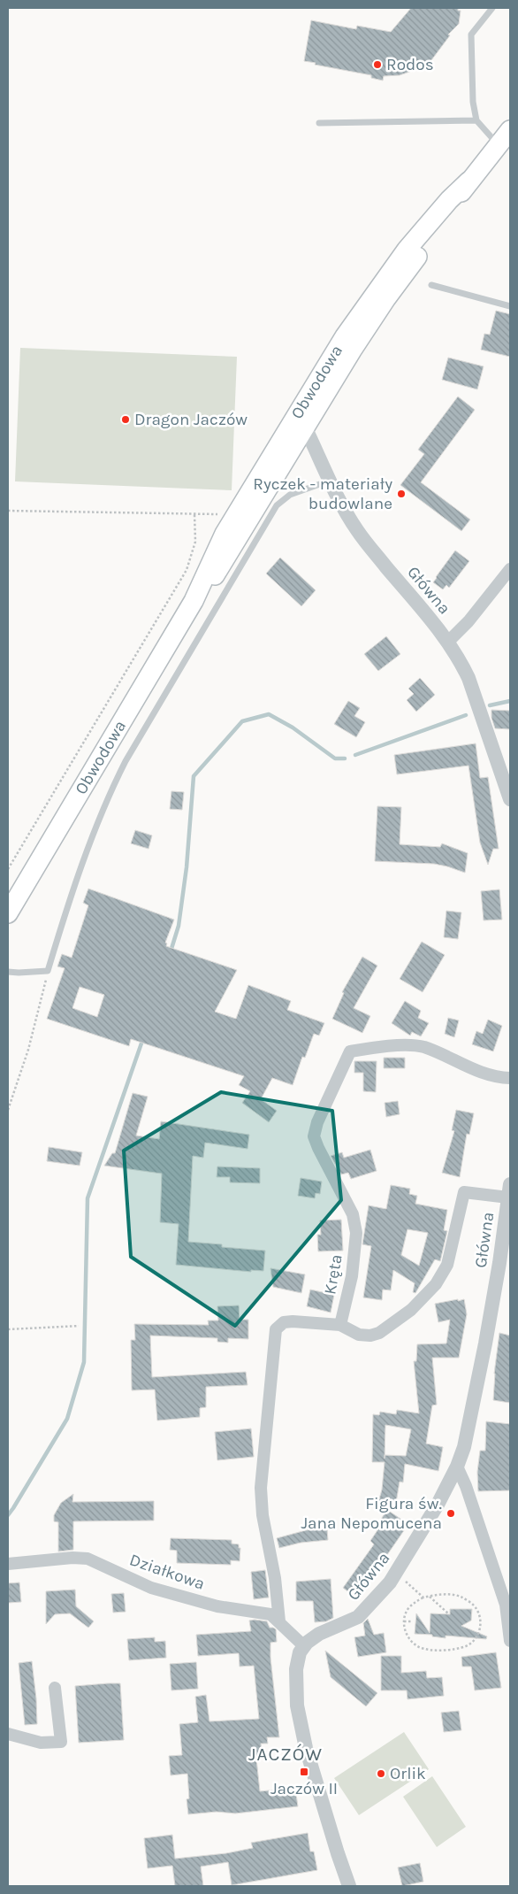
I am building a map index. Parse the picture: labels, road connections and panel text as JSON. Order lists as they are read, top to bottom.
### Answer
{
  "streets": {
    "main road": ["Obwodowa"],
    "street": ["Główna", "Kręta", "Działkowa"]
  },
  "crossings": [
    ["Obwodowa", "Główna"],
    ["Główna", "Działkowa"]
  ],
  "districts": ["JACZÓW"],
  "places": {
    "other": [
      "Rodos",
      "Dragon Jaczów",
      "Ryczek - materiały budowlane",
      "Figura św. Jana Nepomucena",
      "Orlik"
    ],
    "transit": ["Jaczów II"]
  }
}
